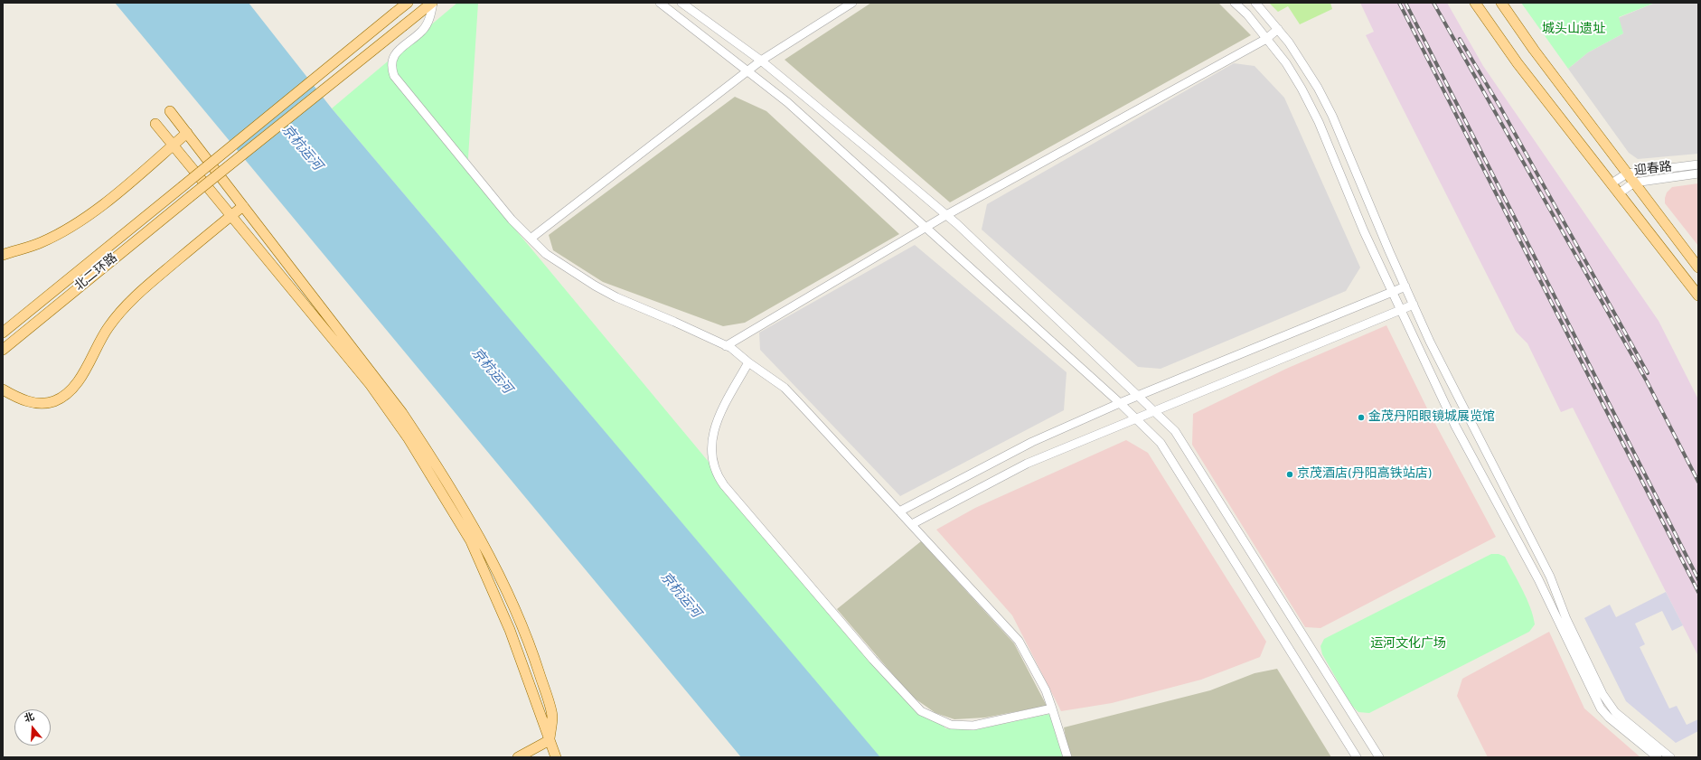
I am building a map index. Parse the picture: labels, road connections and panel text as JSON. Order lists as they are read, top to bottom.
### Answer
{
  "streets": {
    "main road": ["北二环路"],
    "street": ["迎春路"]
  },
  "water": ["京杭运河"],
  "parks": ["城头山遗址", "运河文化广场"],
  "places": ["金茂丹阳眼镜城展览馆", "京茂酒店(丹阳高铁站店)"],
  "north": "top"
}
